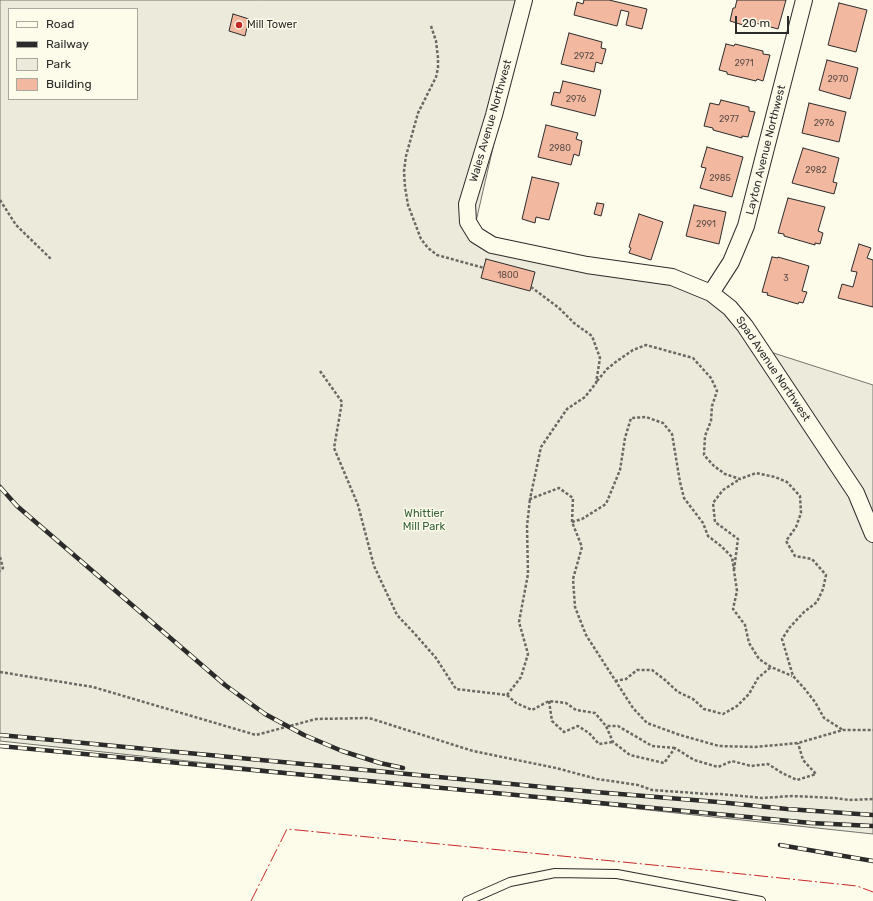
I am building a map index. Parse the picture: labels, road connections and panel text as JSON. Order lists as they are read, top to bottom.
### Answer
{
  "streets": {
    "street": ["Wales Avenue Northwest", "Layton Avenue Northwest", "Spad Avenue Northwest"]
  },
  "crossings": [
    ["Wales Avenue Northwest", "Spad Avenue Northwest"],
    ["Layton Avenue Northwest", "Spad Avenue Northwest"]
  ],
  "parks": ["Whittier Mill Park"],
  "places": ["Mill Tower"],
  "house_numbers": [
    "2972",
    "2971",
    "2970",
    "2976",
    "2977",
    "2976",
    "2980",
    "2982",
    "2985",
    "2991",
    "1800",
    "3"
  ],
  "legend": [
    "Road",
    "Railway",
    "Park",
    "Building"
  ],
  "scale_bar": "20 m"
}
